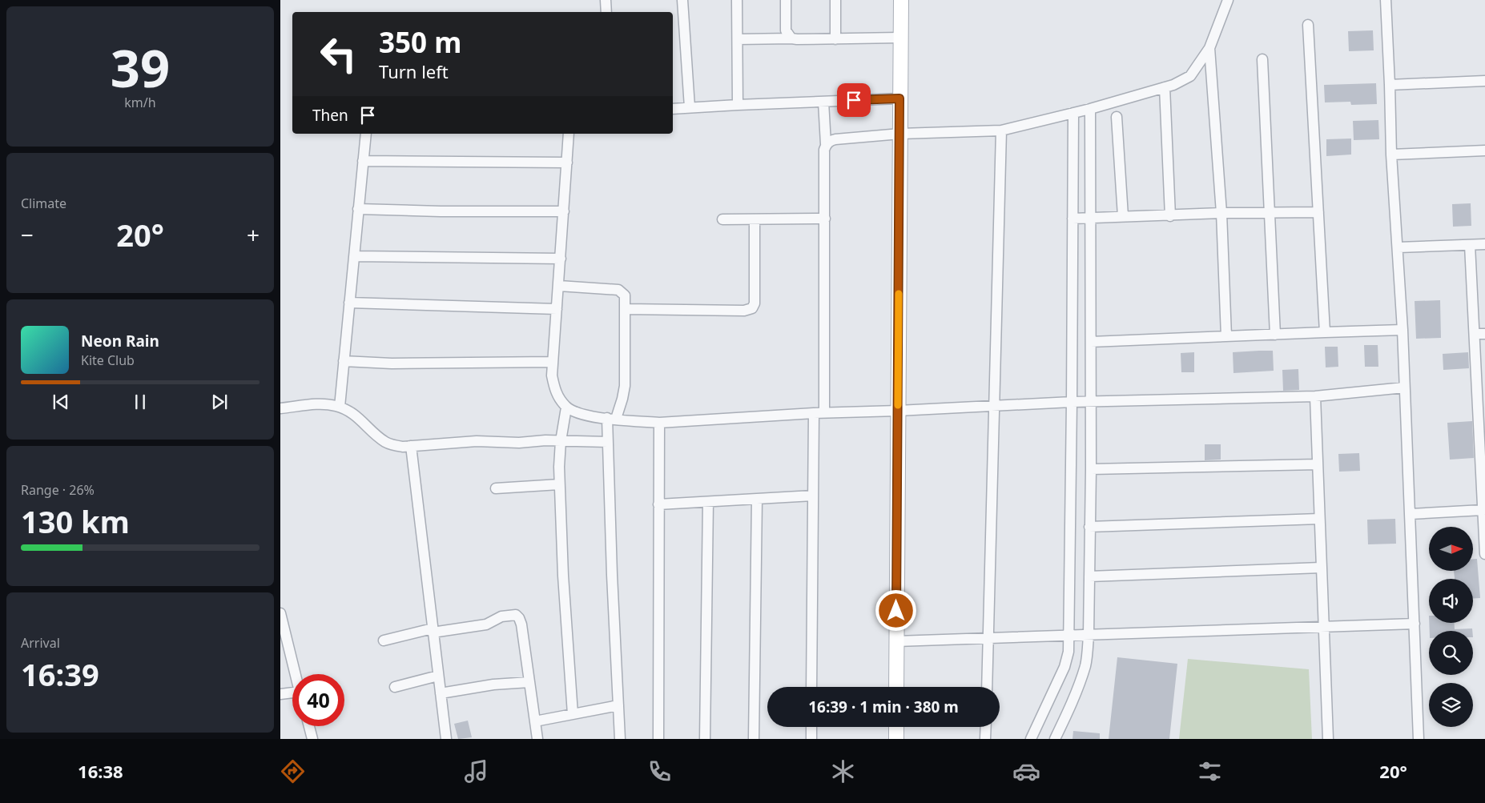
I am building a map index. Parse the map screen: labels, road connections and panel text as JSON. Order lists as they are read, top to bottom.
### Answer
{
  "north": "right",
  "page": {
    "tile": [
      ["39", "km/h"],
      "Climate",
      ["Range · 26%", "130 km"],
      ["Arrival", "16:39"]
    ],
    "turn": ["350 m", "Turn left"],
    "then": "Then",
    "heat": ["−", "20°", "+"],
    "song": ["Neon Rain", "Kite Club"],
    "limit": "40",
    "trip": "16:39 · 1 min · 380 m",
    "tabs": ["16:38", "20°"]
  }
}
